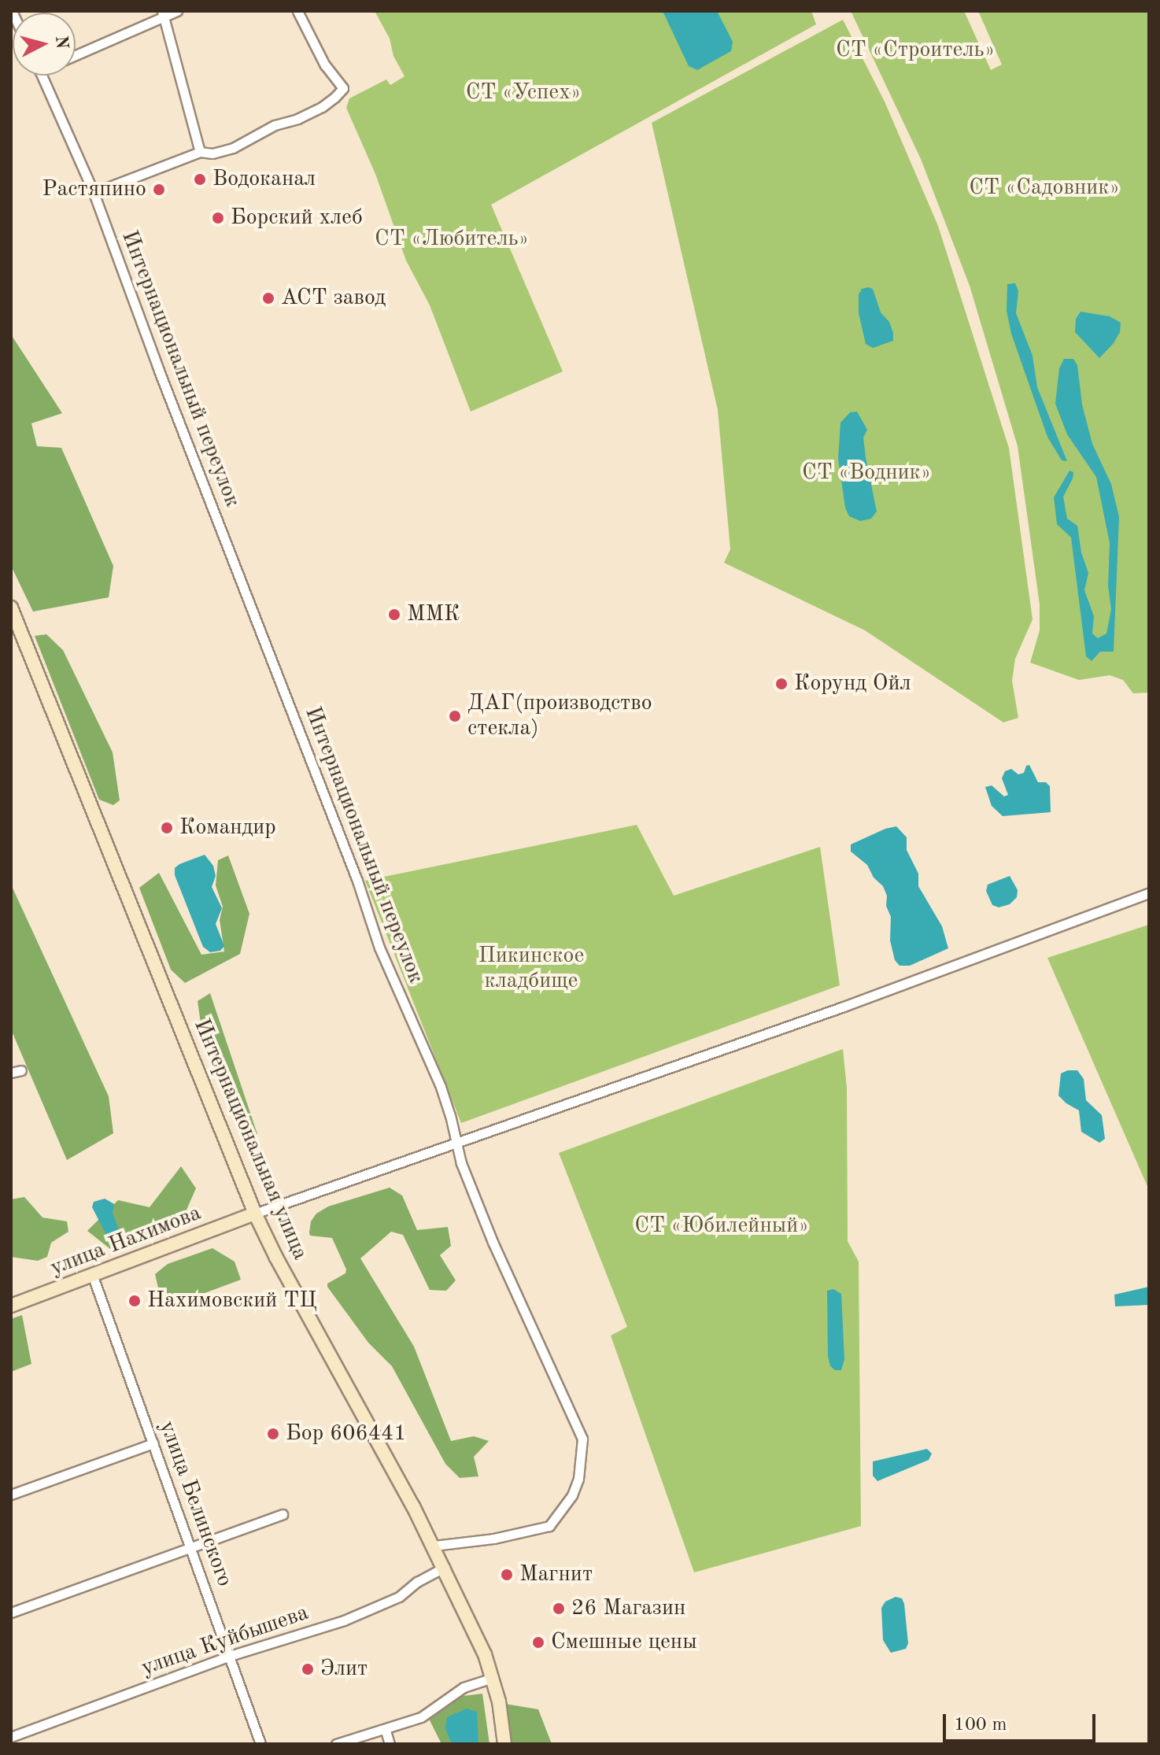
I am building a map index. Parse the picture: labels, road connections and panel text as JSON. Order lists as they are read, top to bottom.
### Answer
{
  "streets": {
    "main road": ["Интернациональная улица", "улица Нахимова"],
    "street": ["Интернациональный переулок", "улица Белинского", "улица Куйбышева"]
  },
  "crossings": [
    ["Интернациональный переулок", "Интернациональная улица"],
    ["Интернациональная улица", "улица Нахимова"],
    ["Интернациональная улица", "улица Куйбышева"],
    ["улица Нахимова", "улица Белинского"],
    ["улица Белинского", "улица Куйбышева"]
  ],
  "parks": [
    "СТ «Строитель»",
    "СТ «Успех»",
    "СТ «Садовник»",
    "СТ «Любитель»",
    "СТ «Водник»",
    "Пикинское кладбище",
    "СТ «Юбилейный»"
  ],
  "places": [
    "Водоканал",
    "Растяпино",
    "Борский хлеб",
    "АСТ завод",
    "ММК",
    "Корунд Ойл",
    "ДАГ(производство стекла)",
    "Командир",
    "Нахимовский ТЦ",
    "Бор 606441",
    "Магнит",
    "26 Магазин",
    "Смешные цены",
    "Элит"
  ],
  "scale_bar": "100 m",
  "north": "right"
}
